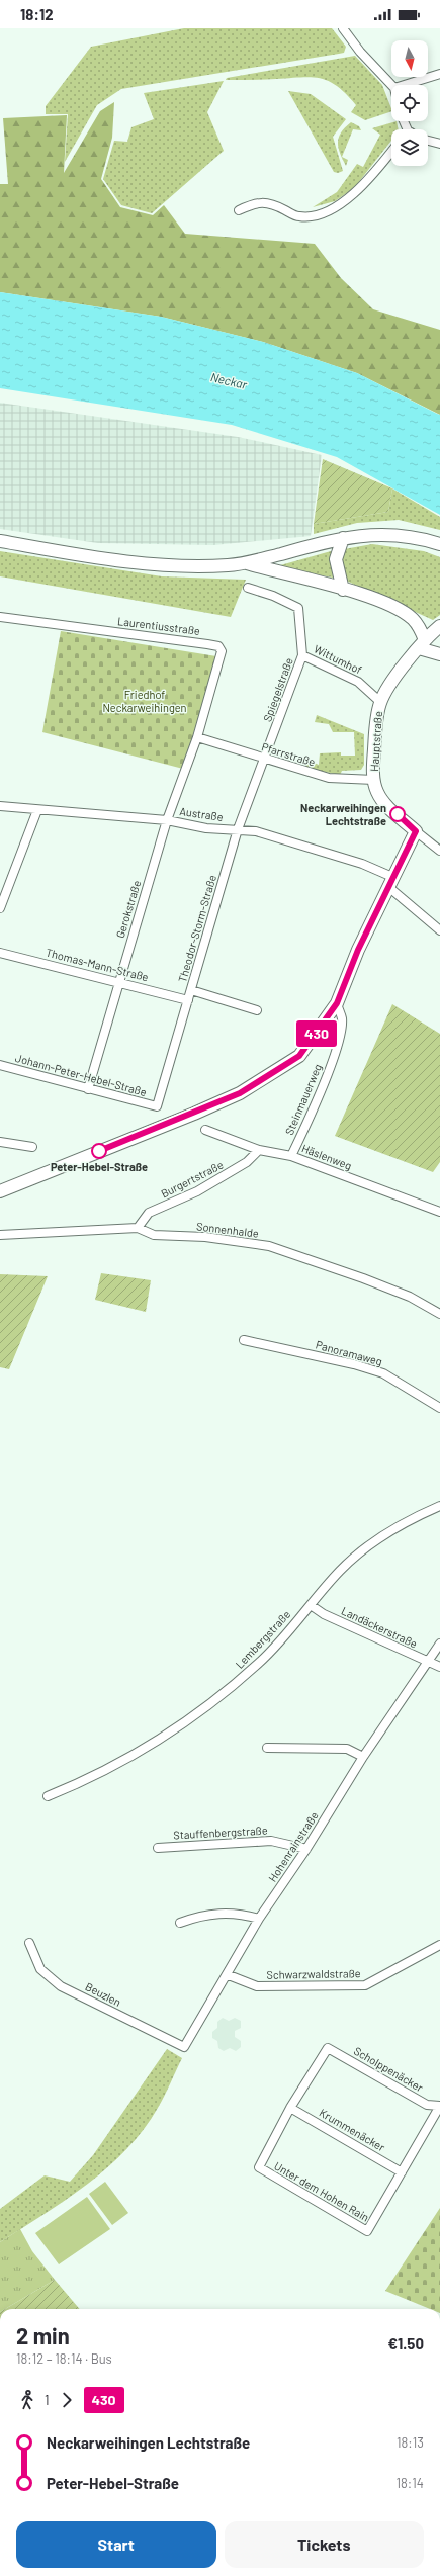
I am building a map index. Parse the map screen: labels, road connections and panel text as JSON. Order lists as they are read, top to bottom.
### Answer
{
  "streets": {
    "street": [
      "Laurentiusstraße",
      "Wittumhof",
      "Spiegelstraße",
      "Hauptstraße",
      "Pfarrstraße",
      "Austraße",
      "Gerokstraße",
      "Theodor-Storm-Straße",
      "Thomas-Mann-Straße",
      "Johann-Peter-Hebel-Straße",
      "Steinmauerweg",
      "Häslenweg",
      "Burgertstraße",
      "Sonnenhalde",
      "Panoramaweg",
      "Landäckerstraße",
      "Lembergstraße",
      "Stauffenbergstraße",
      "Hohenrainstraße",
      "Schwarzwaldstraße",
      "Beuzlen",
      "Scholppenäcker",
      "Krummenäcker",
      "Unter dem Hohen Rain"
    ]
  },
  "crossings": [
    ["Laurentiusstraße", "Pfarrstraße"],
    ["Laurentiusstraße", "Gerokstraße"],
    ["Wittumhof", "Spiegelstraße"],
    ["Wittumhof", "Hauptstraße"],
    ["Spiegelstraße", "Pfarrstraße"],
    ["Spiegelstraße", "Theodor-Storm-Straße"],
    ["Hauptstraße", "Pfarrstraße"],
    ["Pfarrstraße", "Gerokstraße"],
    ["Pfarrstraße", "Theodor-Storm-Straße"],
    ["Austraße", "Gerokstraße"],
    ["Austraße", "Theodor-Storm-Straße"],
    ["Gerokstraße", "Thomas-Mann-Straße"],
    ["Gerokstraße", "Johann-Peter-Hebel-Straße"],
    ["Theodor-Storm-Straße", "Thomas-Mann-Straße"],
    ["Theodor-Storm-Straße", "Johann-Peter-Hebel-Straße"],
    ["Steinmauerweg", "Häslenweg"],
    ["Häslenweg", "Burgertstraße"],
    ["Burgertstraße", "Sonnenhalde"],
    ["Landäckerstraße", "Lembergstraße"],
    ["Landäckerstraße", "Hohenrainstraße"],
    ["Stauffenbergstraße", "Hohenrainstraße"],
    ["Hohenrainstraße", "Schwarzwaldstraße"],
    ["Hohenrainstraße", "Beuzlen"],
    ["Scholppenäcker", "Unter dem Hohen Rain"],
    ["Krummenäcker", "Unter dem Hohen Rain"]
  ],
  "water": ["Neckar"],
  "parks": ["Friedhof Neckarweihingen"],
  "places": ["Neckarweihingen Lechtstraße", "Peter-Hebel-Straße"],
  "lines": ["bus line 430"],
  "north": "bottom",
  "page": {
    "status": "18:12",
    "on_map": "430",
    "heading": ["2 min", "18:12 – 18:14 · Bus", "€1.50"],
    "legs": ["1", "430"],
    "list": [
      {
        "name": "Neckarweihingen Lechtstraße",
        "value": "18:13"
      },
      {
        "name": "Peter-Hebel-Straße",
        "value": "18:14"
      }
    ],
    "buttons": ["Start", "Tickets"]
  }
}
